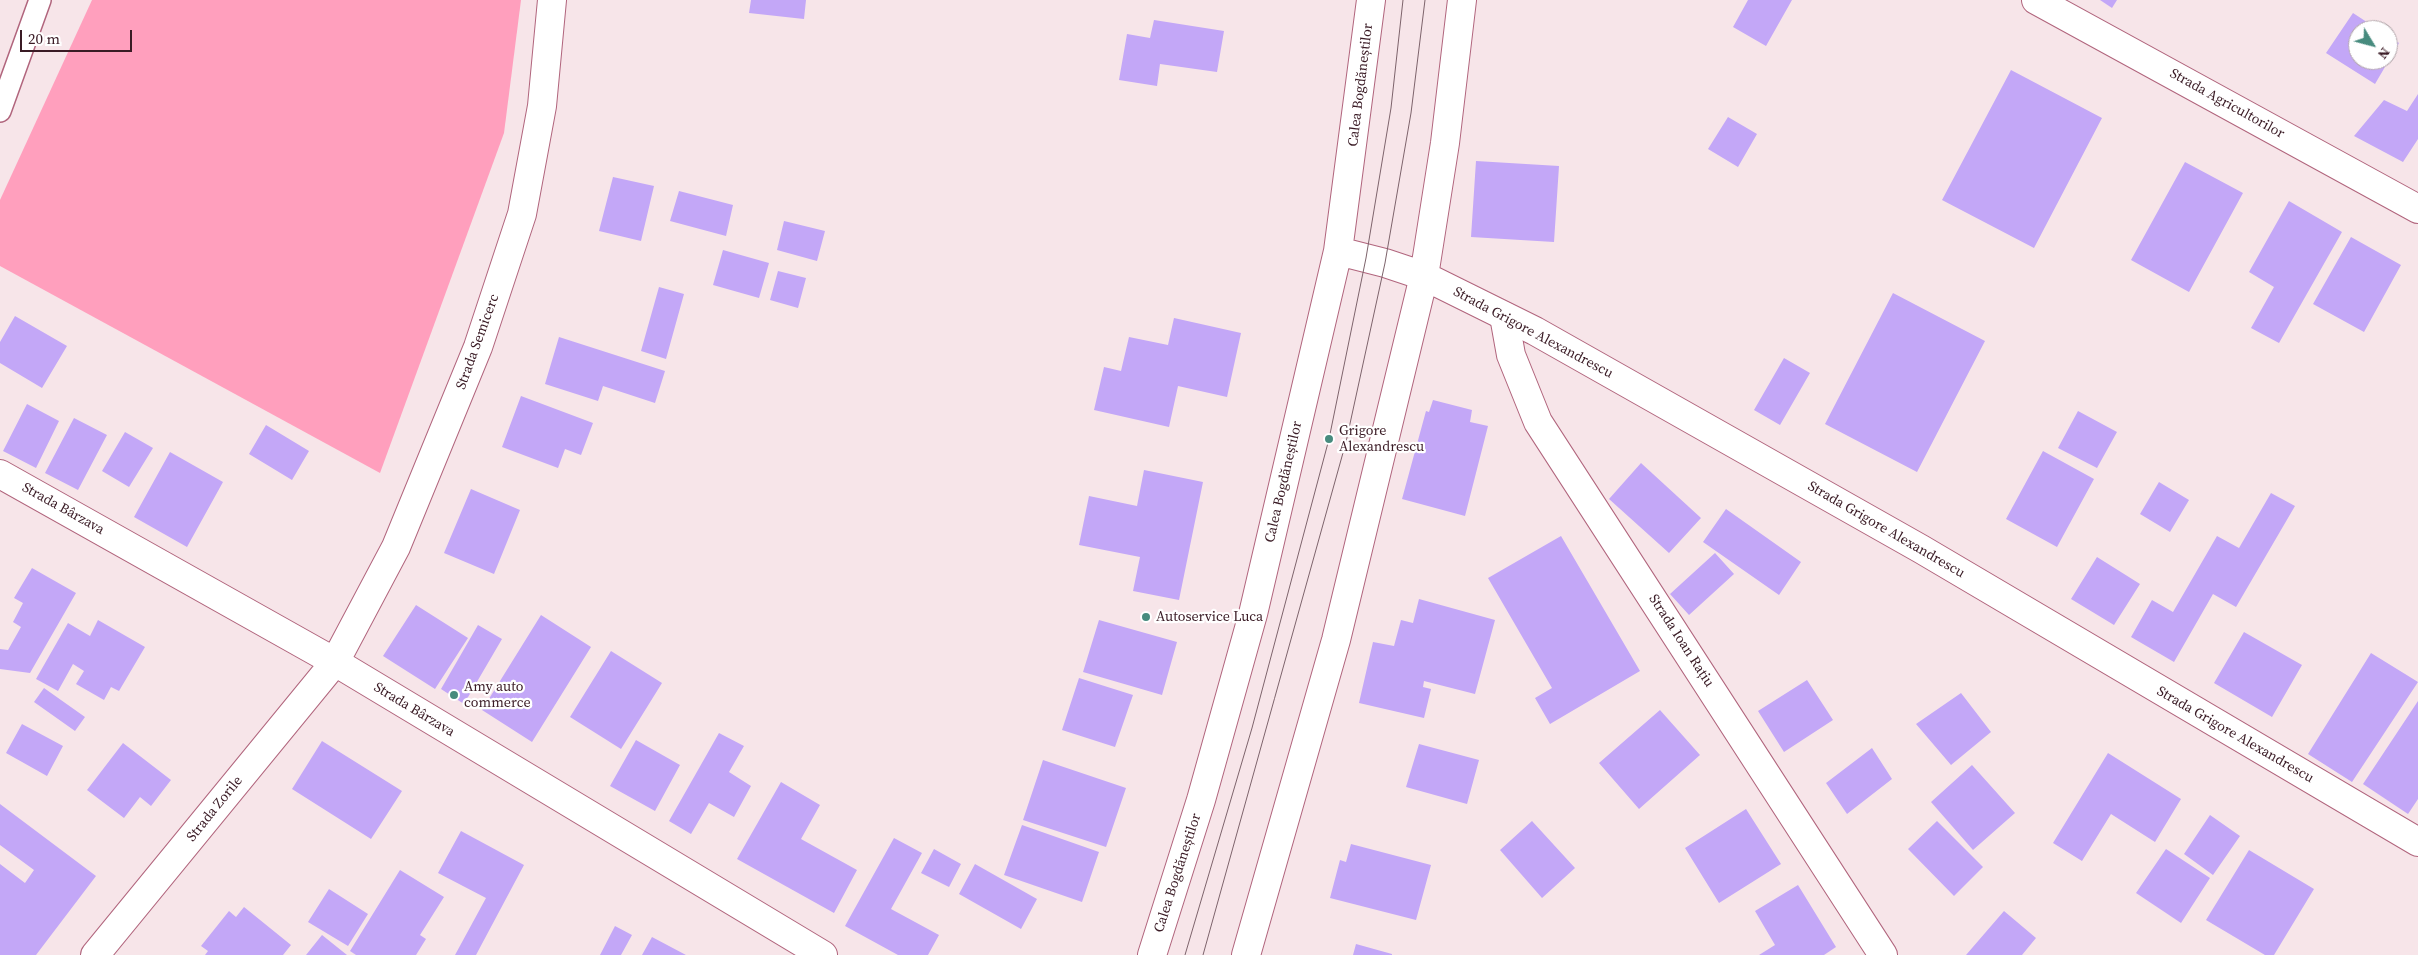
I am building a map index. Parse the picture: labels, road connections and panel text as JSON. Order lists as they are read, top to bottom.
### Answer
{
  "streets": {
    "street": [
      "Calea Bogdăneștilor",
      "Strada Agricultorilor",
      "Strada Grigore Alexandrescu",
      "Strada Semicerc",
      "Strada Bârzava",
      "Strada Ioan Rațiu",
      "Strada Zorile"
    ]
  },
  "crossings": [
    ["Calea Bogdăneștilor", "Strada Grigore Alexandrescu"],
    ["Strada Grigore Alexandrescu", "Strada Ioan Rațiu"],
    ["Strada Semicerc", "Strada Bârzava"],
    ["Strada Semicerc", "Strada Zorile"],
    ["Strada Bârzava", "Strada Zorile"]
  ],
  "places": ["Grigore Alexandrescu", "Autoservice Luca", "Amy auto commerce"],
  "scale_bar": "20 m",
  "north": "bottom right"
}
